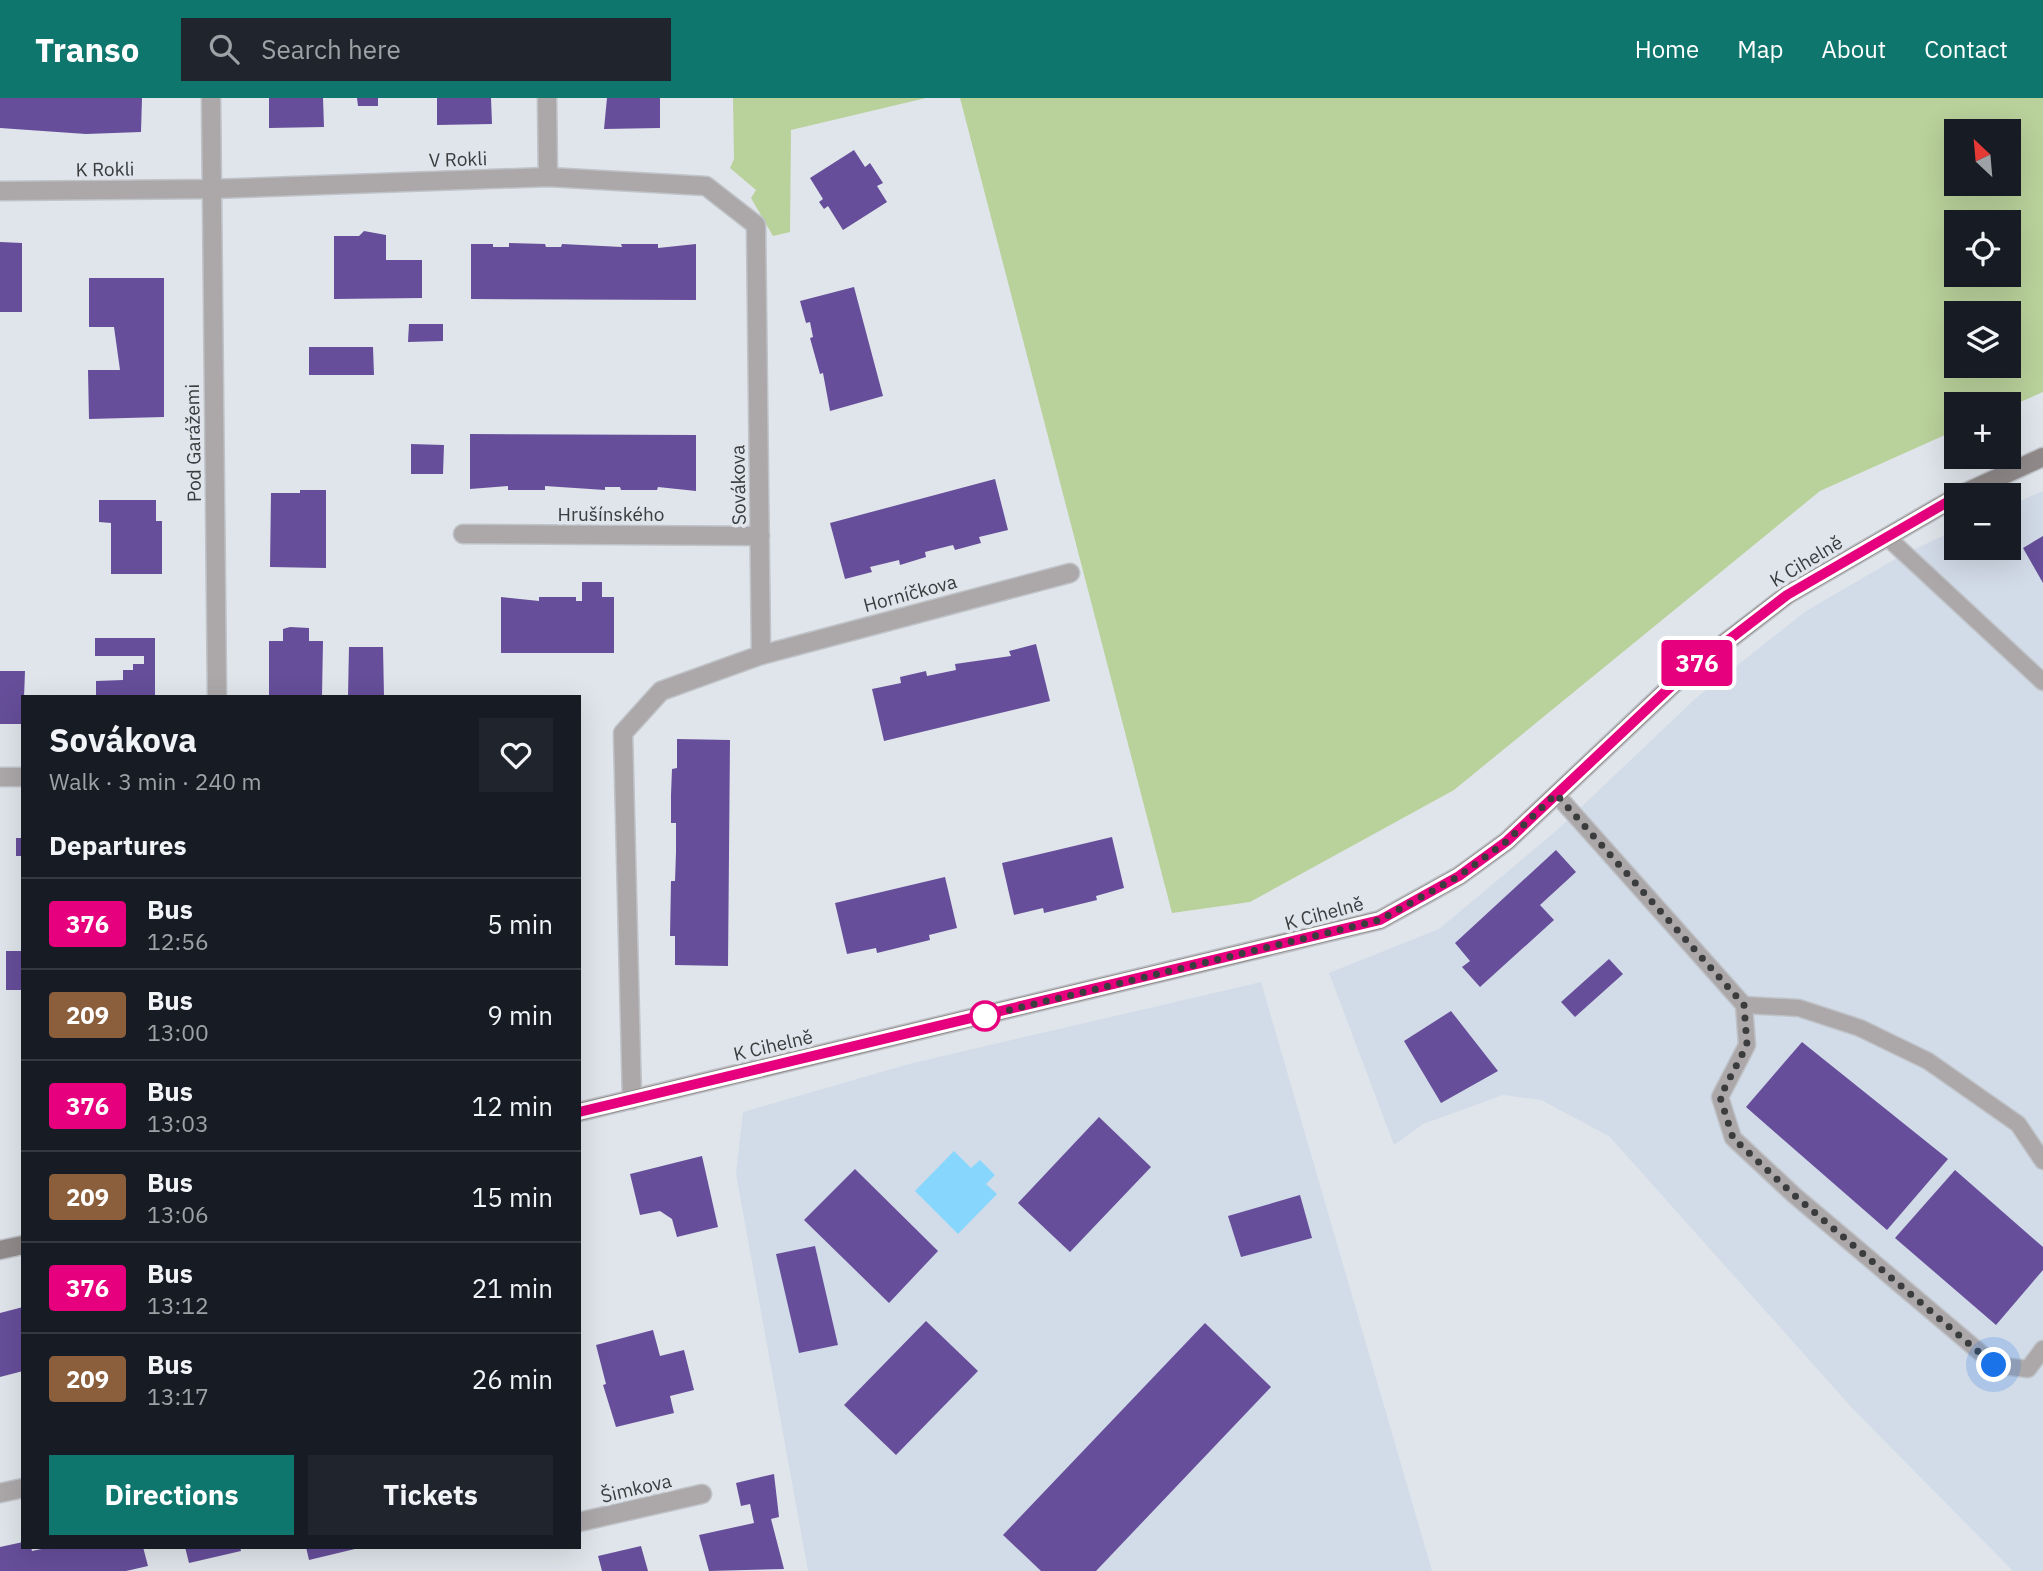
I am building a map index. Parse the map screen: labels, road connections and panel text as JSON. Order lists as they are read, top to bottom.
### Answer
{
  "streets": {
    "street": [
      "V Rokli",
      "K Rokli",
      "Pod Garážemi",
      "Sovákova",
      "Hrušínského",
      "K Cihelně",
      "Horníčkova",
      "Šimkova"
    ]
  },
  "crossings": [
    ["V Rokli", "K Rokli"],
    ["V Rokli", "Pod Garážemi"],
    ["V Rokli", "Sovákova"],
    ["K Rokli", "Pod Garážemi"],
    ["Sovákova", "Hrušínského"],
    ["Sovákova", "Horníčkova"]
  ],
  "lines": ["bus line 376"],
  "north": "top left",
  "page": {
    "header": "Transo",
    "search": "Search here",
    "nav": [
      "Home",
      "Map",
      "About",
      "Contact"
    ],
    "on_map": "376",
    "map_buttons": ["+", "−"],
    "heading": [
      ["Sovákova", "Walk · 3 min · 240 m"],
      "Departures"
    ],
    "list": [
      {
        "mark": "376",
        "name": "Bus",
        "note": "12:56",
        "value": "5 min"
      },
      {
        "mark": "209",
        "name": "Bus",
        "note": "13:00",
        "value": "9 min"
      },
      {
        "mark": "376",
        "name": "Bus",
        "note": "13:03",
        "value": "12 min"
      },
      {
        "mark": "209",
        "name": "Bus",
        "note": "13:06",
        "value": "15 min"
      },
      {
        "mark": "376",
        "name": "Bus",
        "note": "13:12",
        "value": "21 min"
      },
      {
        "mark": "209",
        "name": "Bus",
        "note": "13:17",
        "value": "26 min"
      }
    ],
    "buttons": ["Directions", "Tickets"]
  }
}
